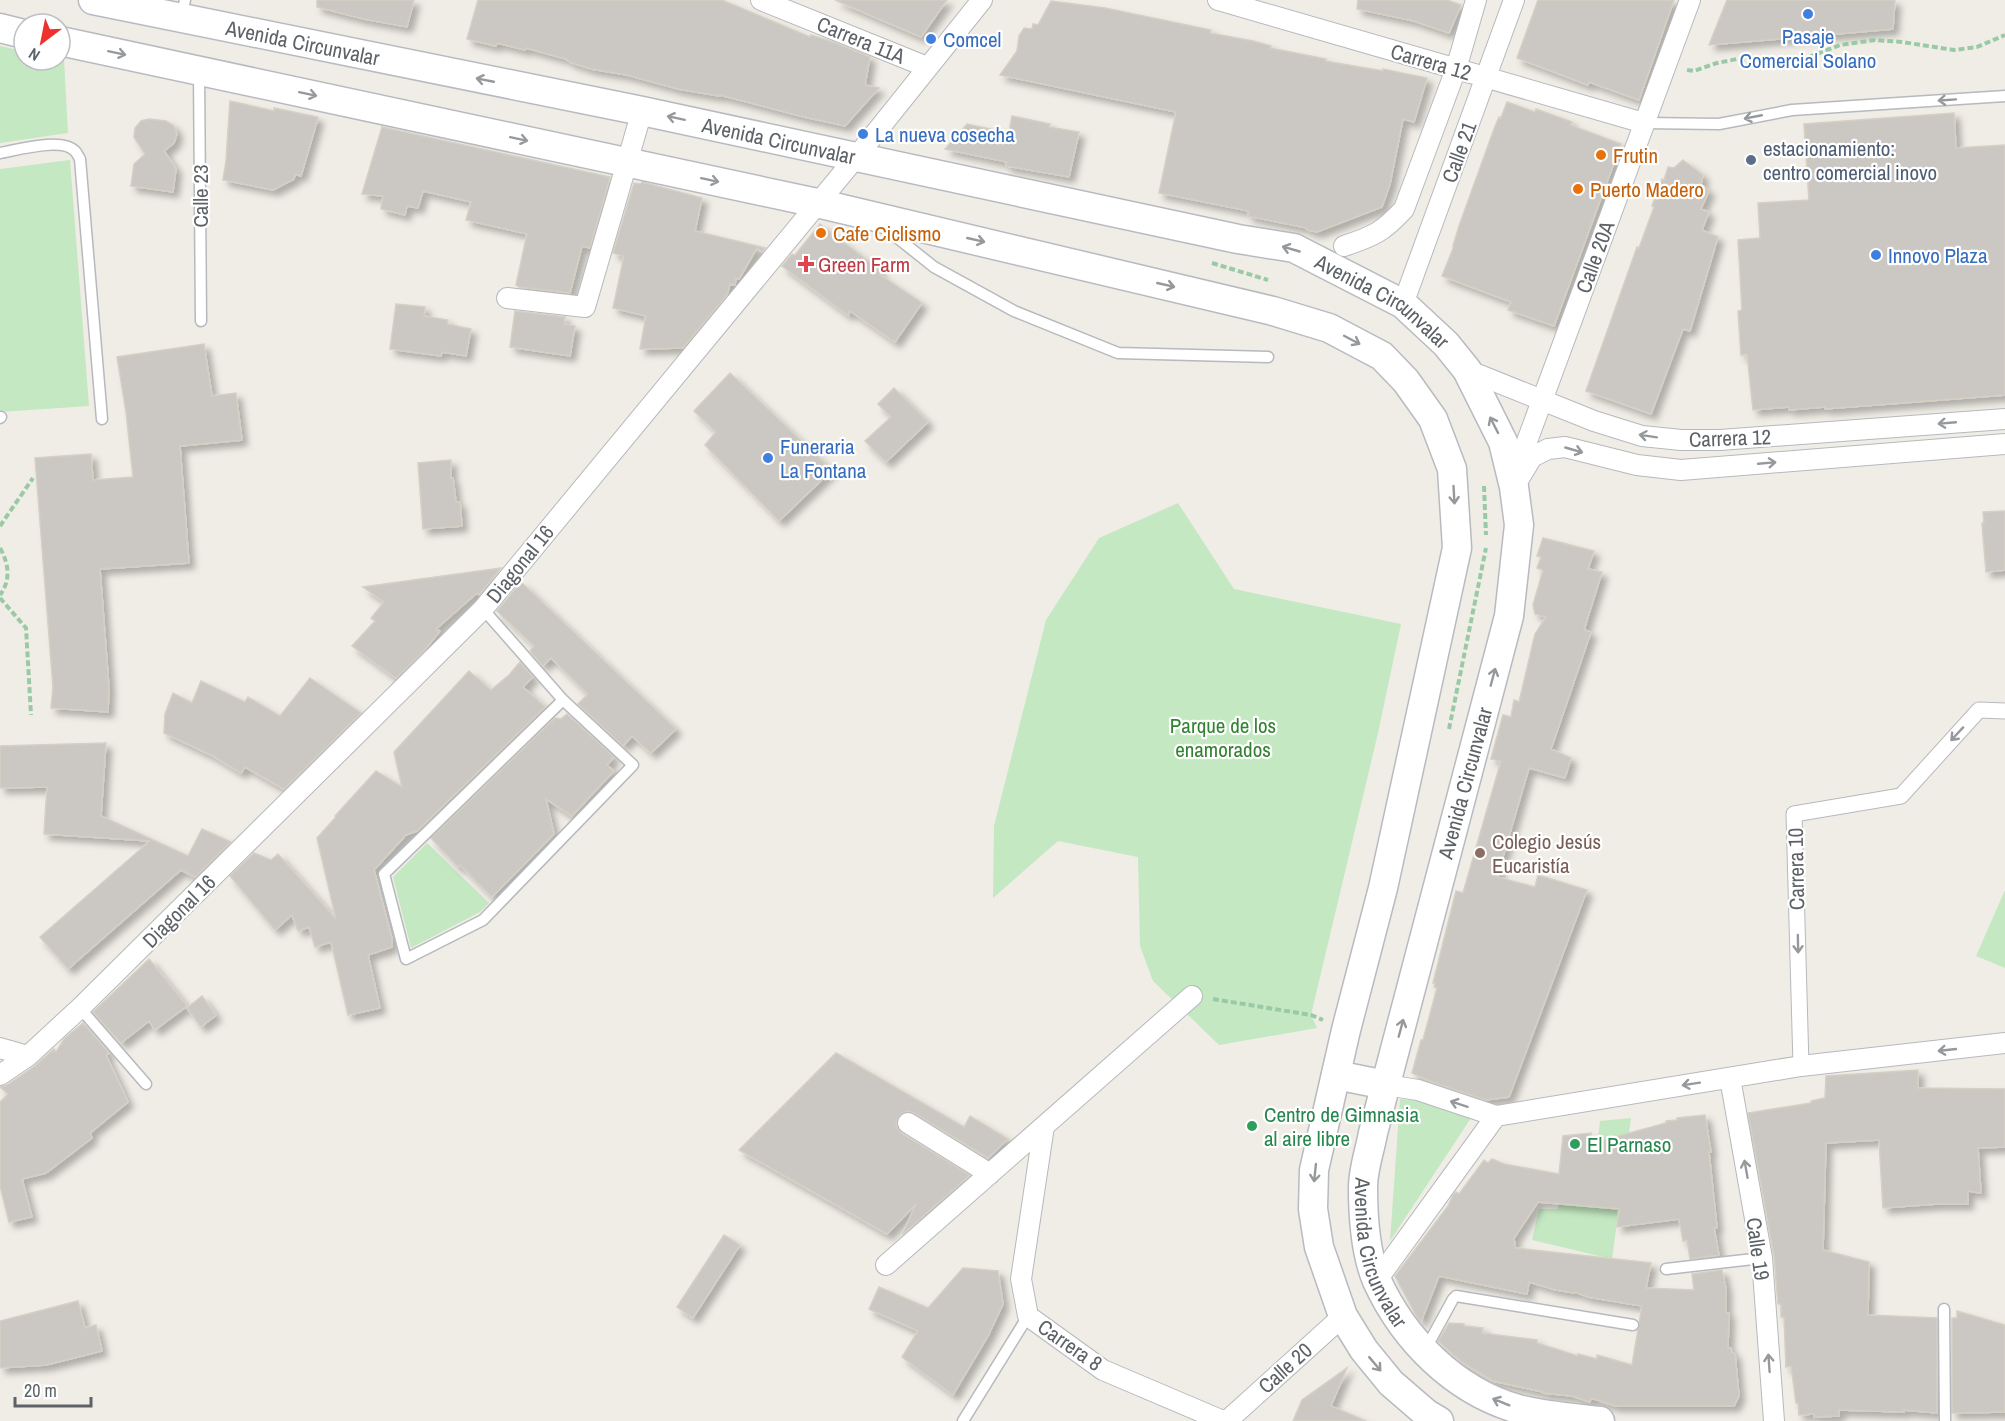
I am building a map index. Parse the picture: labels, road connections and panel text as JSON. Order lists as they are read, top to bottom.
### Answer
{
  "streets": {
    "main road": ["Avenida Circunvalar"],
    "street": [
      "Carrera 11A",
      "Carrera 12",
      "Calle 21",
      "Calle 20A",
      "Diagonal 16",
      "Carrera 10",
      "Calle 19",
      "Carrera 8",
      "Calle 20"
    ],
    "lane": ["Calle 23"]
  },
  "crossings": [
    ["Carrera 11A", "Diagonal 16"],
    ["Avenida Circunvalar", "Carrera 12"],
    ["Avenida Circunvalar", "Calle 21"],
    ["Avenida Circunvalar", "Calle 23"],
    ["Avenida Circunvalar", "Calle 20A"],
    ["Avenida Circunvalar", "Diagonal 16"],
    ["Avenida Circunvalar", "Calle 20"],
    ["Carrera 12", "Calle 21"],
    ["Carrera 12", "Calle 20A"],
    ["Carrera 8", "Calle 20"]
  ],
  "one_way": ["Carrera 10", "Calle 19"],
  "parks": ["Parque de los enamorados"],
  "places": {
    "other": [
      "Pasaje Comercial Solano",
      "Comcel",
      "La nueva cosecha",
      "Frutin",
      "estacionamiento: centro comercial inovo",
      "Puerto Madero",
      "Cafe Ciclismo",
      "Innovo Plaza",
      "Funeraria La Fontana",
      "Colegio Jesús Eucaristía",
      "Centro de Gimnasia al aire libre",
      "El Parnaso"
    ],
    "health": ["Green Farm"]
  },
  "scale_bar": "20 m",
  "north": "bottom left"
}
